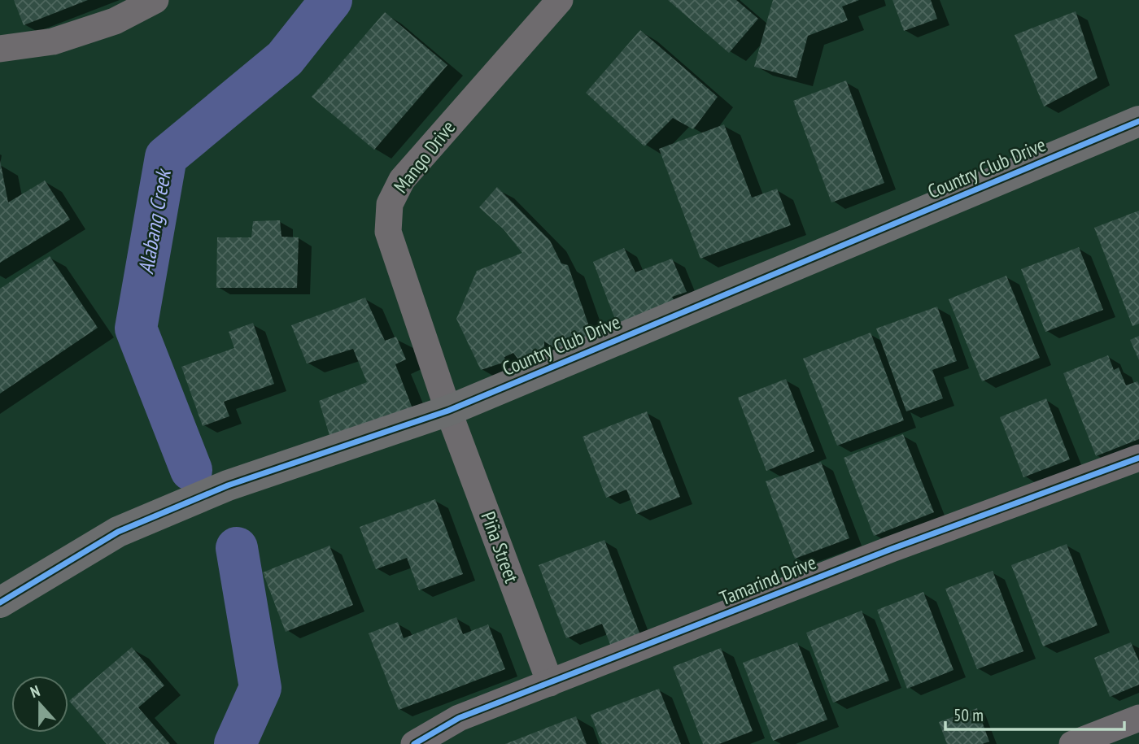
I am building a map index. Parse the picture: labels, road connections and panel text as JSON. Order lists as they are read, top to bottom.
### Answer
{
  "streets": {
    "street": [
      "Mango Drive",
      "Country Club Drive",
      "Piña Street",
      "Tamarind Drive"
    ]
  },
  "crossings": [
    ["Mango Drive", "Country Club Drive"],
    ["Mango Drive", "Piña Street"],
    ["Country Club Drive", "Piña Street"],
    ["Piña Street", "Tamarind Drive"]
  ],
  "water": ["Alabang Creek"],
  "scale_bar": "50 m",
  "north": "top"
}
